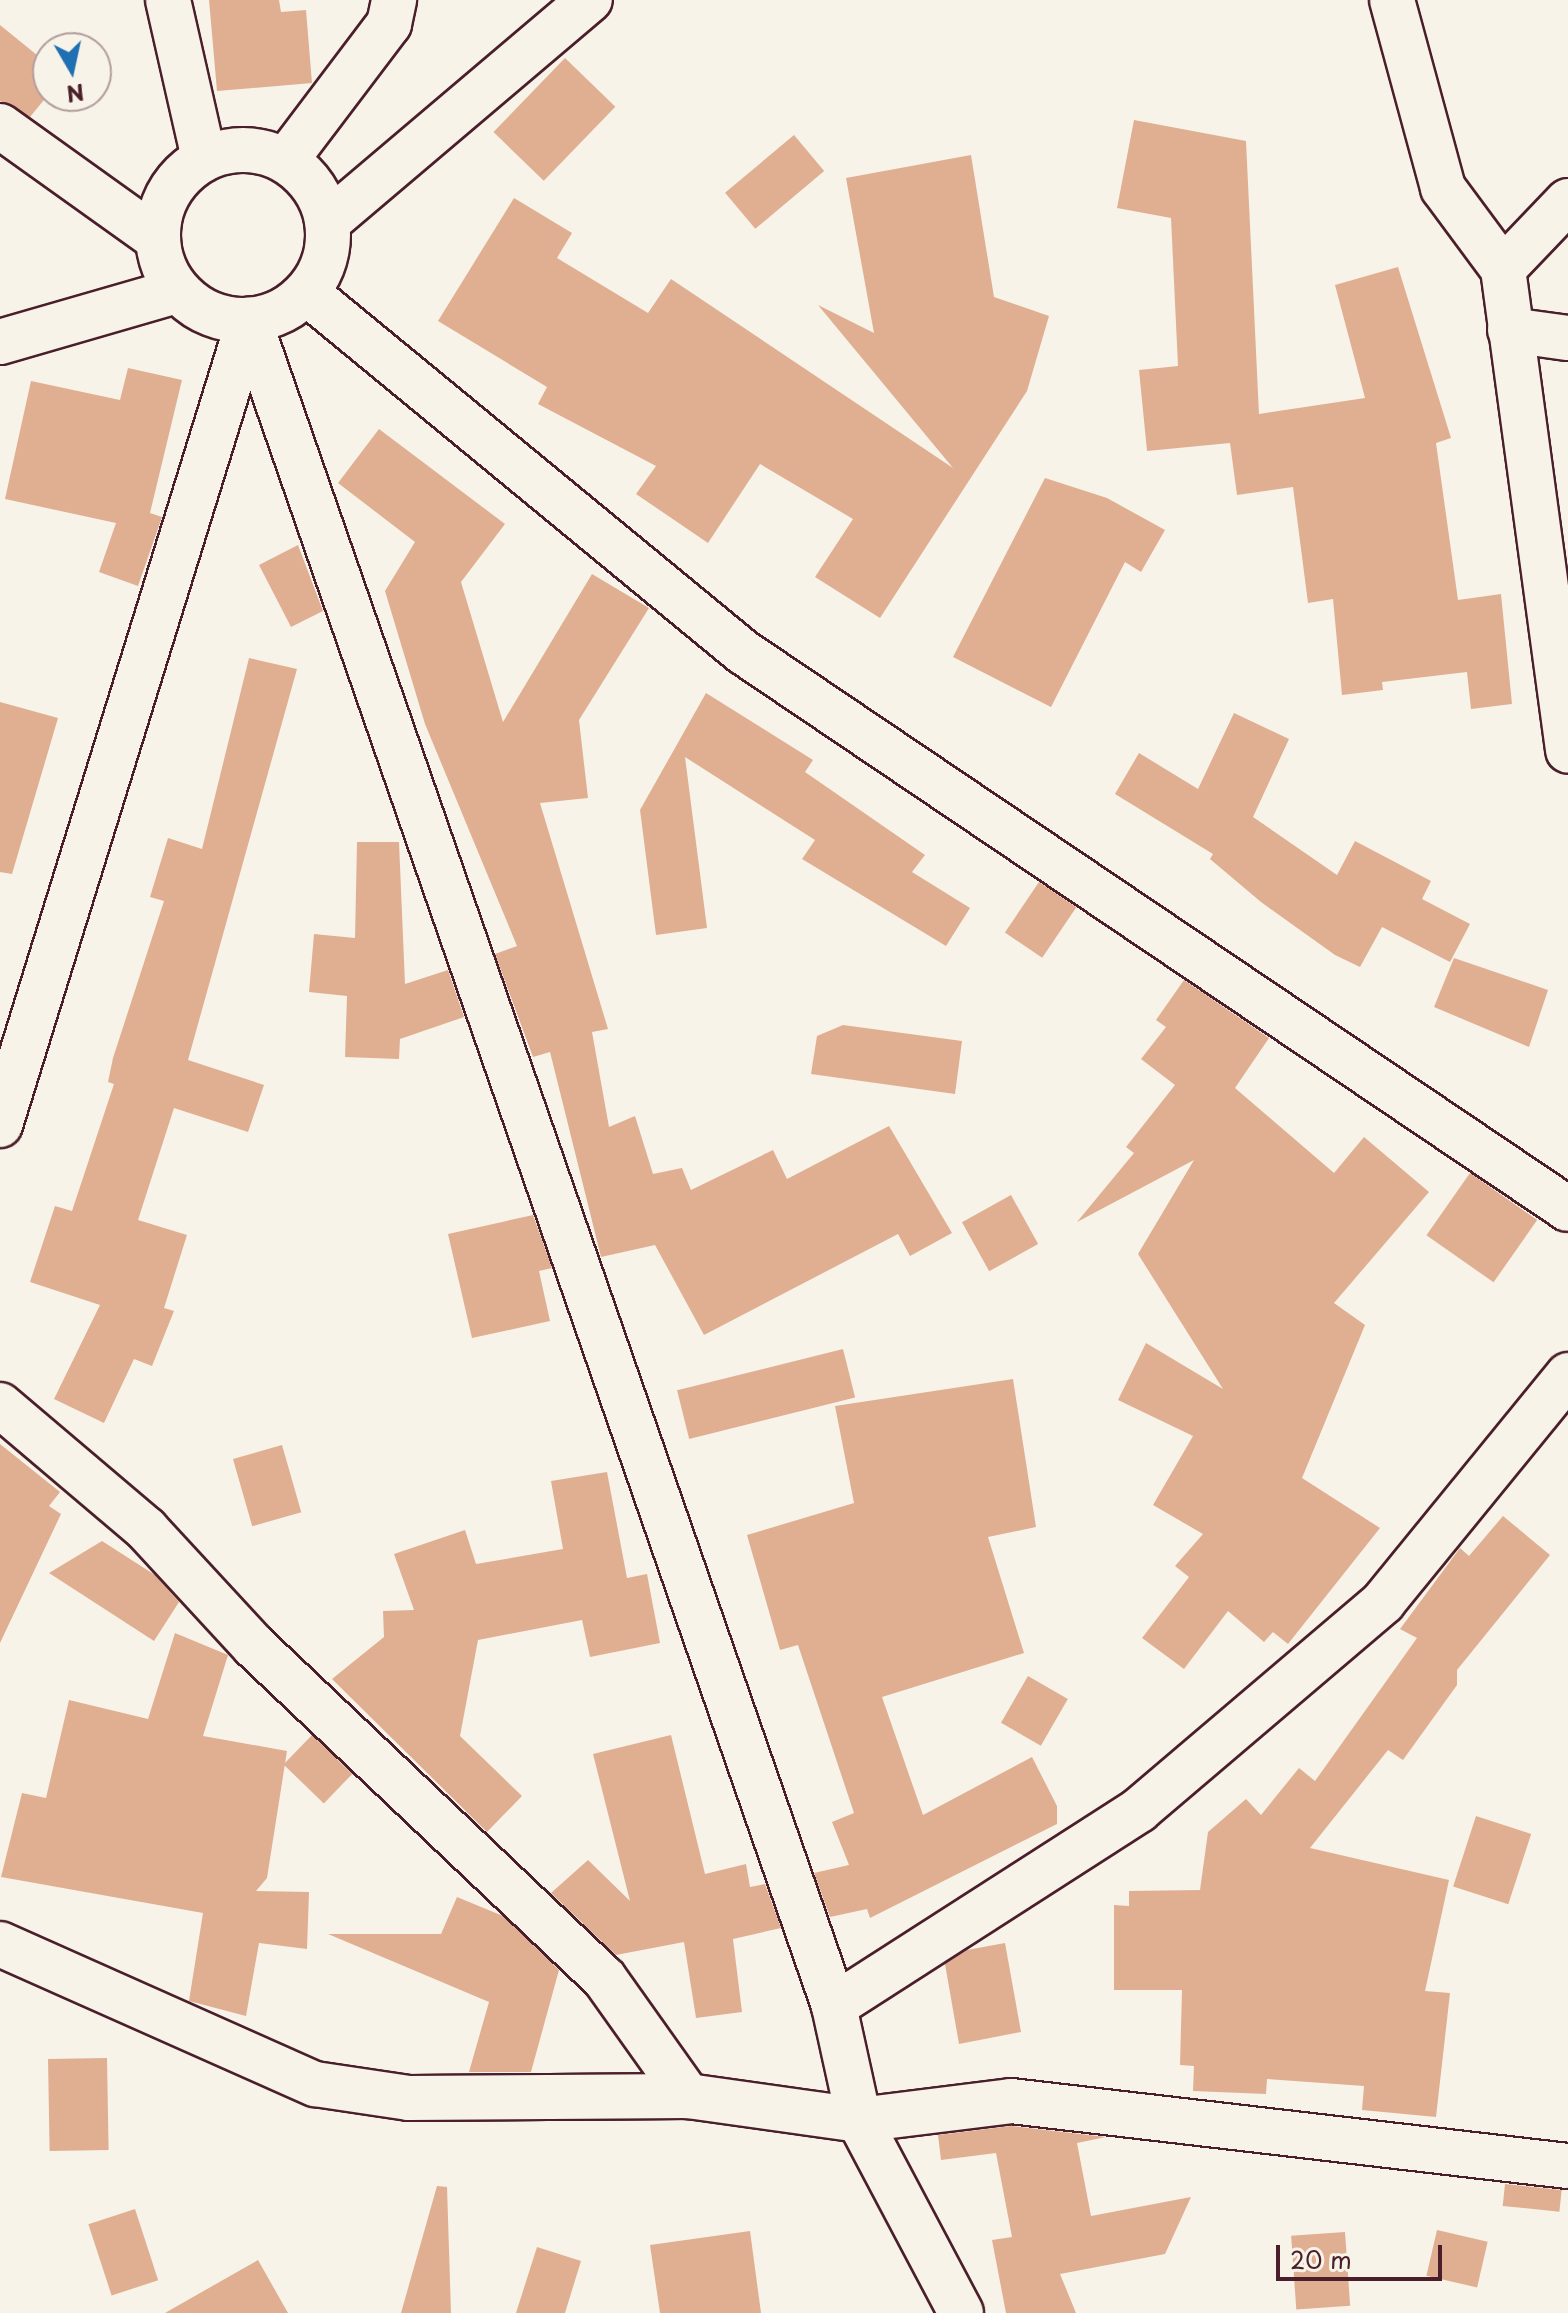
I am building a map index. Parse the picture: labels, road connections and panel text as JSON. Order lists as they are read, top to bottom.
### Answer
{
  "scale_bar": "20 m",
  "north": "bottom"
}
